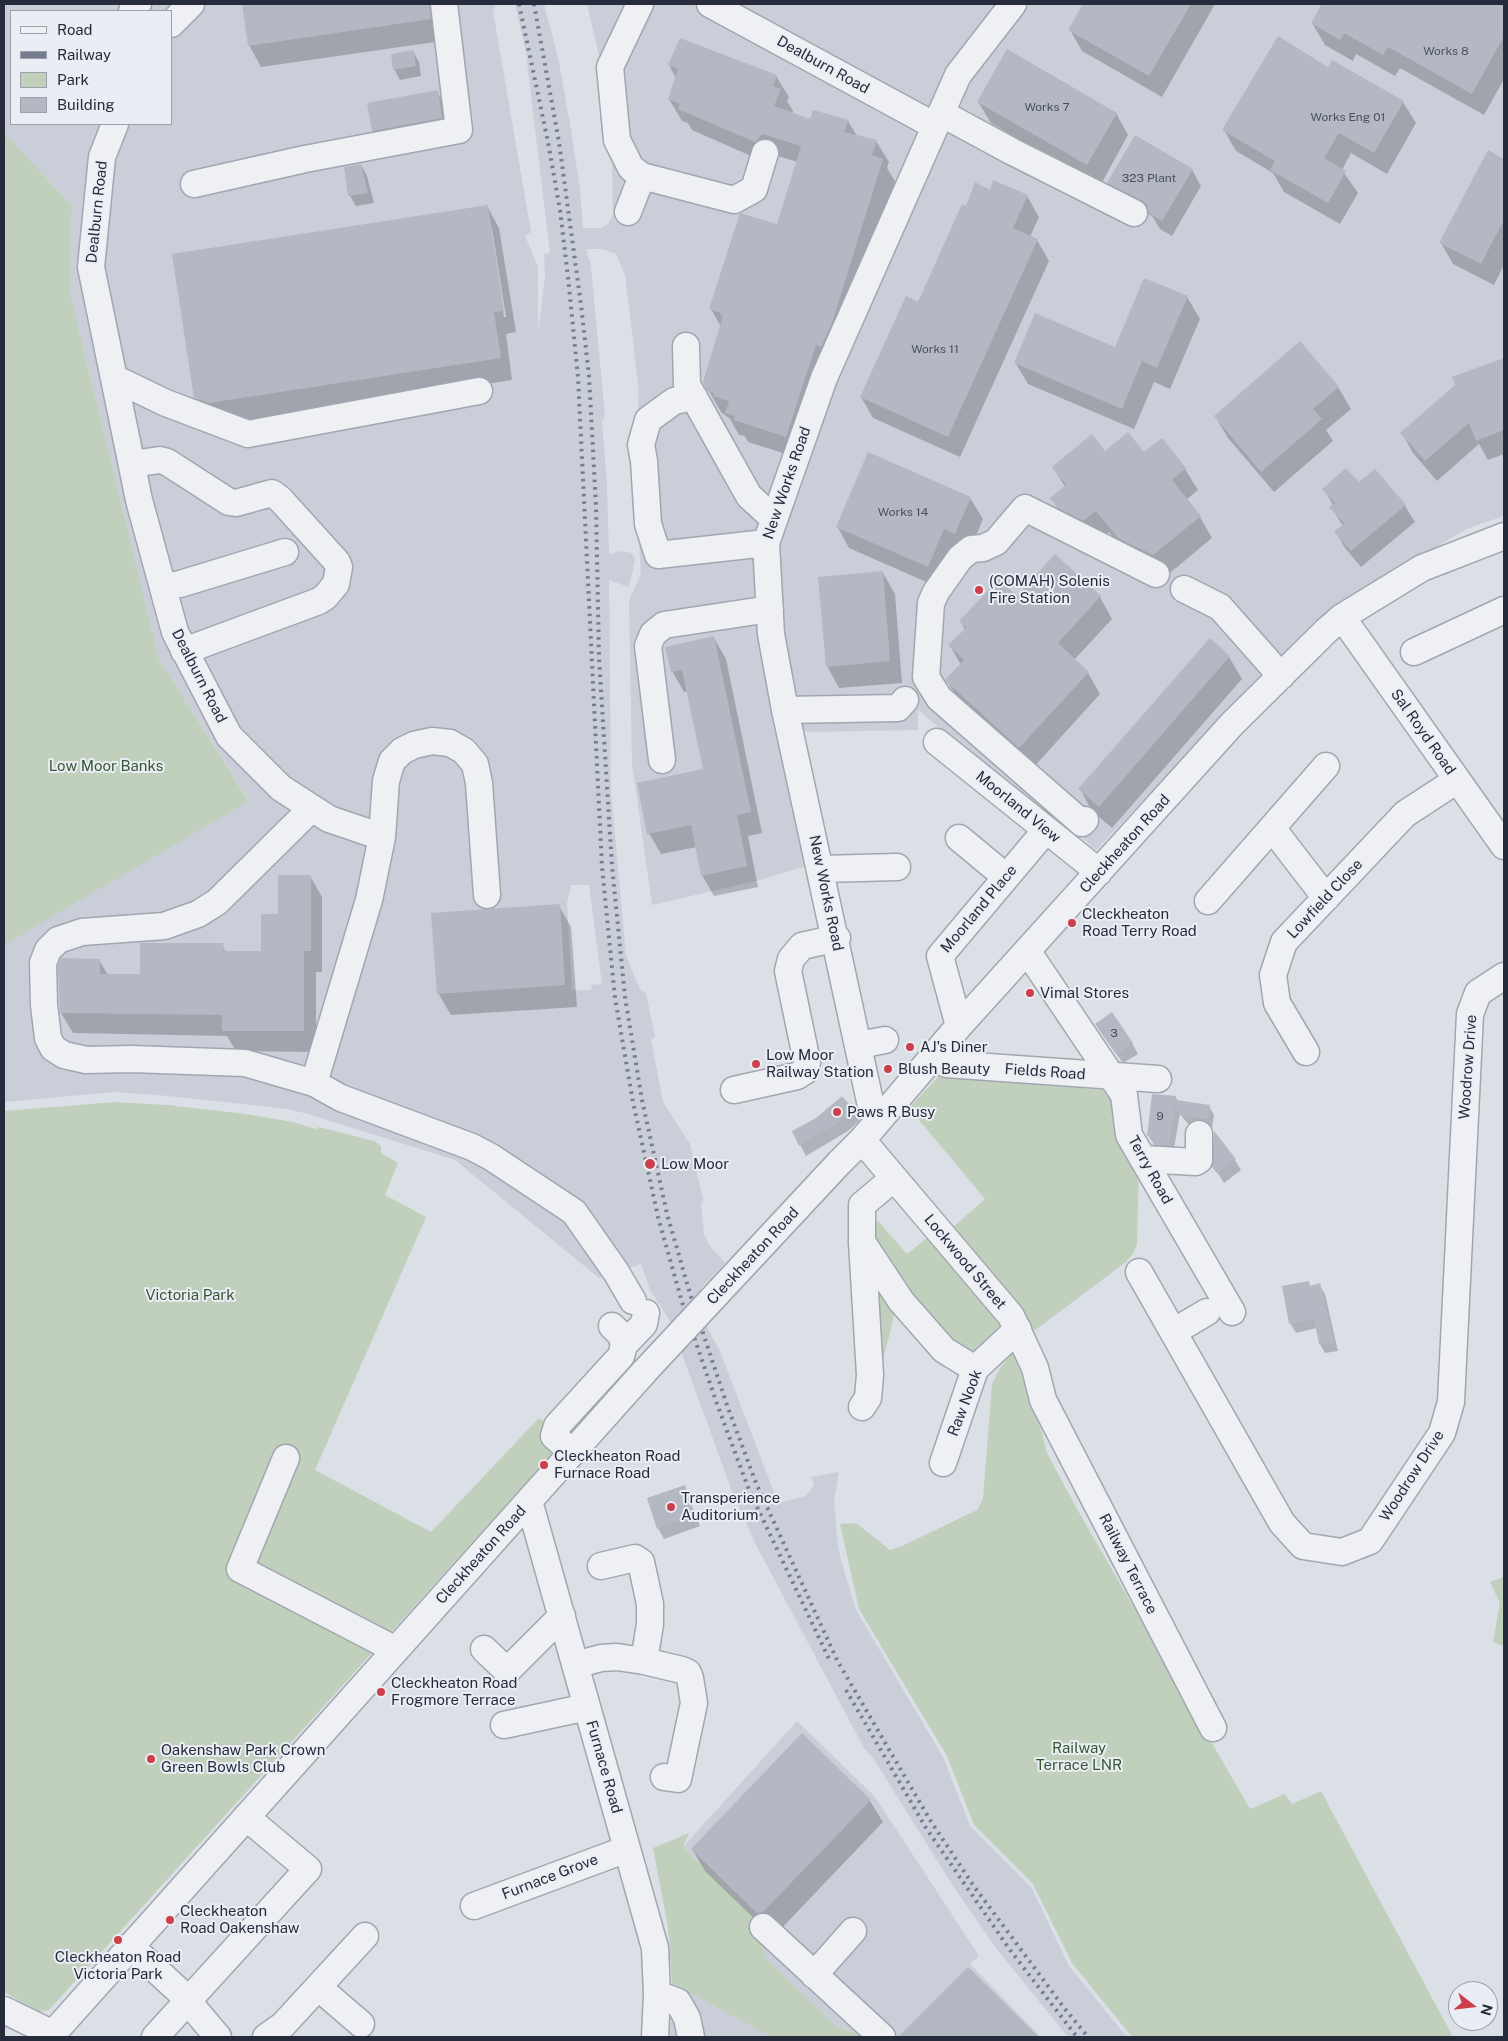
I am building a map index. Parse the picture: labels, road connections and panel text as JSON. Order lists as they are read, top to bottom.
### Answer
{
  "streets": {
    "street": [
      "Dealburn Road",
      "New Works Road",
      "Sal Royd Road",
      "Moorland View",
      "Cleckheaton Road",
      "Lowfield Close",
      "Moorland Place",
      "Woodrow Drive",
      "Fields Road",
      "Terry Road",
      "Lockwood Street",
      "Raw Nook",
      "Railway Terrace",
      "Furnace Road",
      "Furnace Grove"
    ]
  },
  "crossings": [
    ["Dealburn Road", "New Works Road"],
    ["New Works Road", "Cleckheaton Road"],
    ["Sal Royd Road", "Cleckheaton Road"],
    ["Sal Royd Road", "Lowfield Close"],
    ["Moorland View", "Cleckheaton Road"],
    ["Moorland View", "Moorland Place"],
    ["Cleckheaton Road", "Moorland Place"],
    ["Cleckheaton Road", "Fields Road"],
    ["Cleckheaton Road", "Terry Road"],
    ["Cleckheaton Road", "Lockwood Street"],
    ["Cleckheaton Road", "Furnace Road"],
    ["Woodrow Drive", "Terry Road"],
    ["Fields Road", "Terry Road"],
    ["Lockwood Street", "Raw Nook"],
    ["Lockwood Street", "Railway Terrace"],
    ["Furnace Road", "Furnace Grove"]
  ],
  "parks": ["Low Moor Banks", "Victoria Park", "Railway Terrace LNR"],
  "places": [
    "(COMAH) Solenis Fire Station",
    "Cleckheaton Road Terry Road",
    "Vimal Stores",
    "AJ's Diner",
    "Low Moor Railway Station",
    "Blush Beauty",
    "Paws R Busy",
    "Low Moor",
    "Cleckheaton Road Furnace Road",
    "Transperience Auditorium",
    "Cleckheaton Road Frogmore Terrace",
    "Oakenshaw Park Crown Green Bowls Club",
    "Cleckheaton Road Oakenshaw",
    "Cleckheaton Road Victoria Park"
  ],
  "house_numbers": [
    "Works 8",
    "Works 7",
    "Works Eng 01",
    "323 Plant",
    "Works 11",
    "Works 14",
    "3",
    "9"
  ],
  "legend": [
    "Road",
    "Railway",
    "Park",
    "Building"
  ],
  "north": "right"
}
